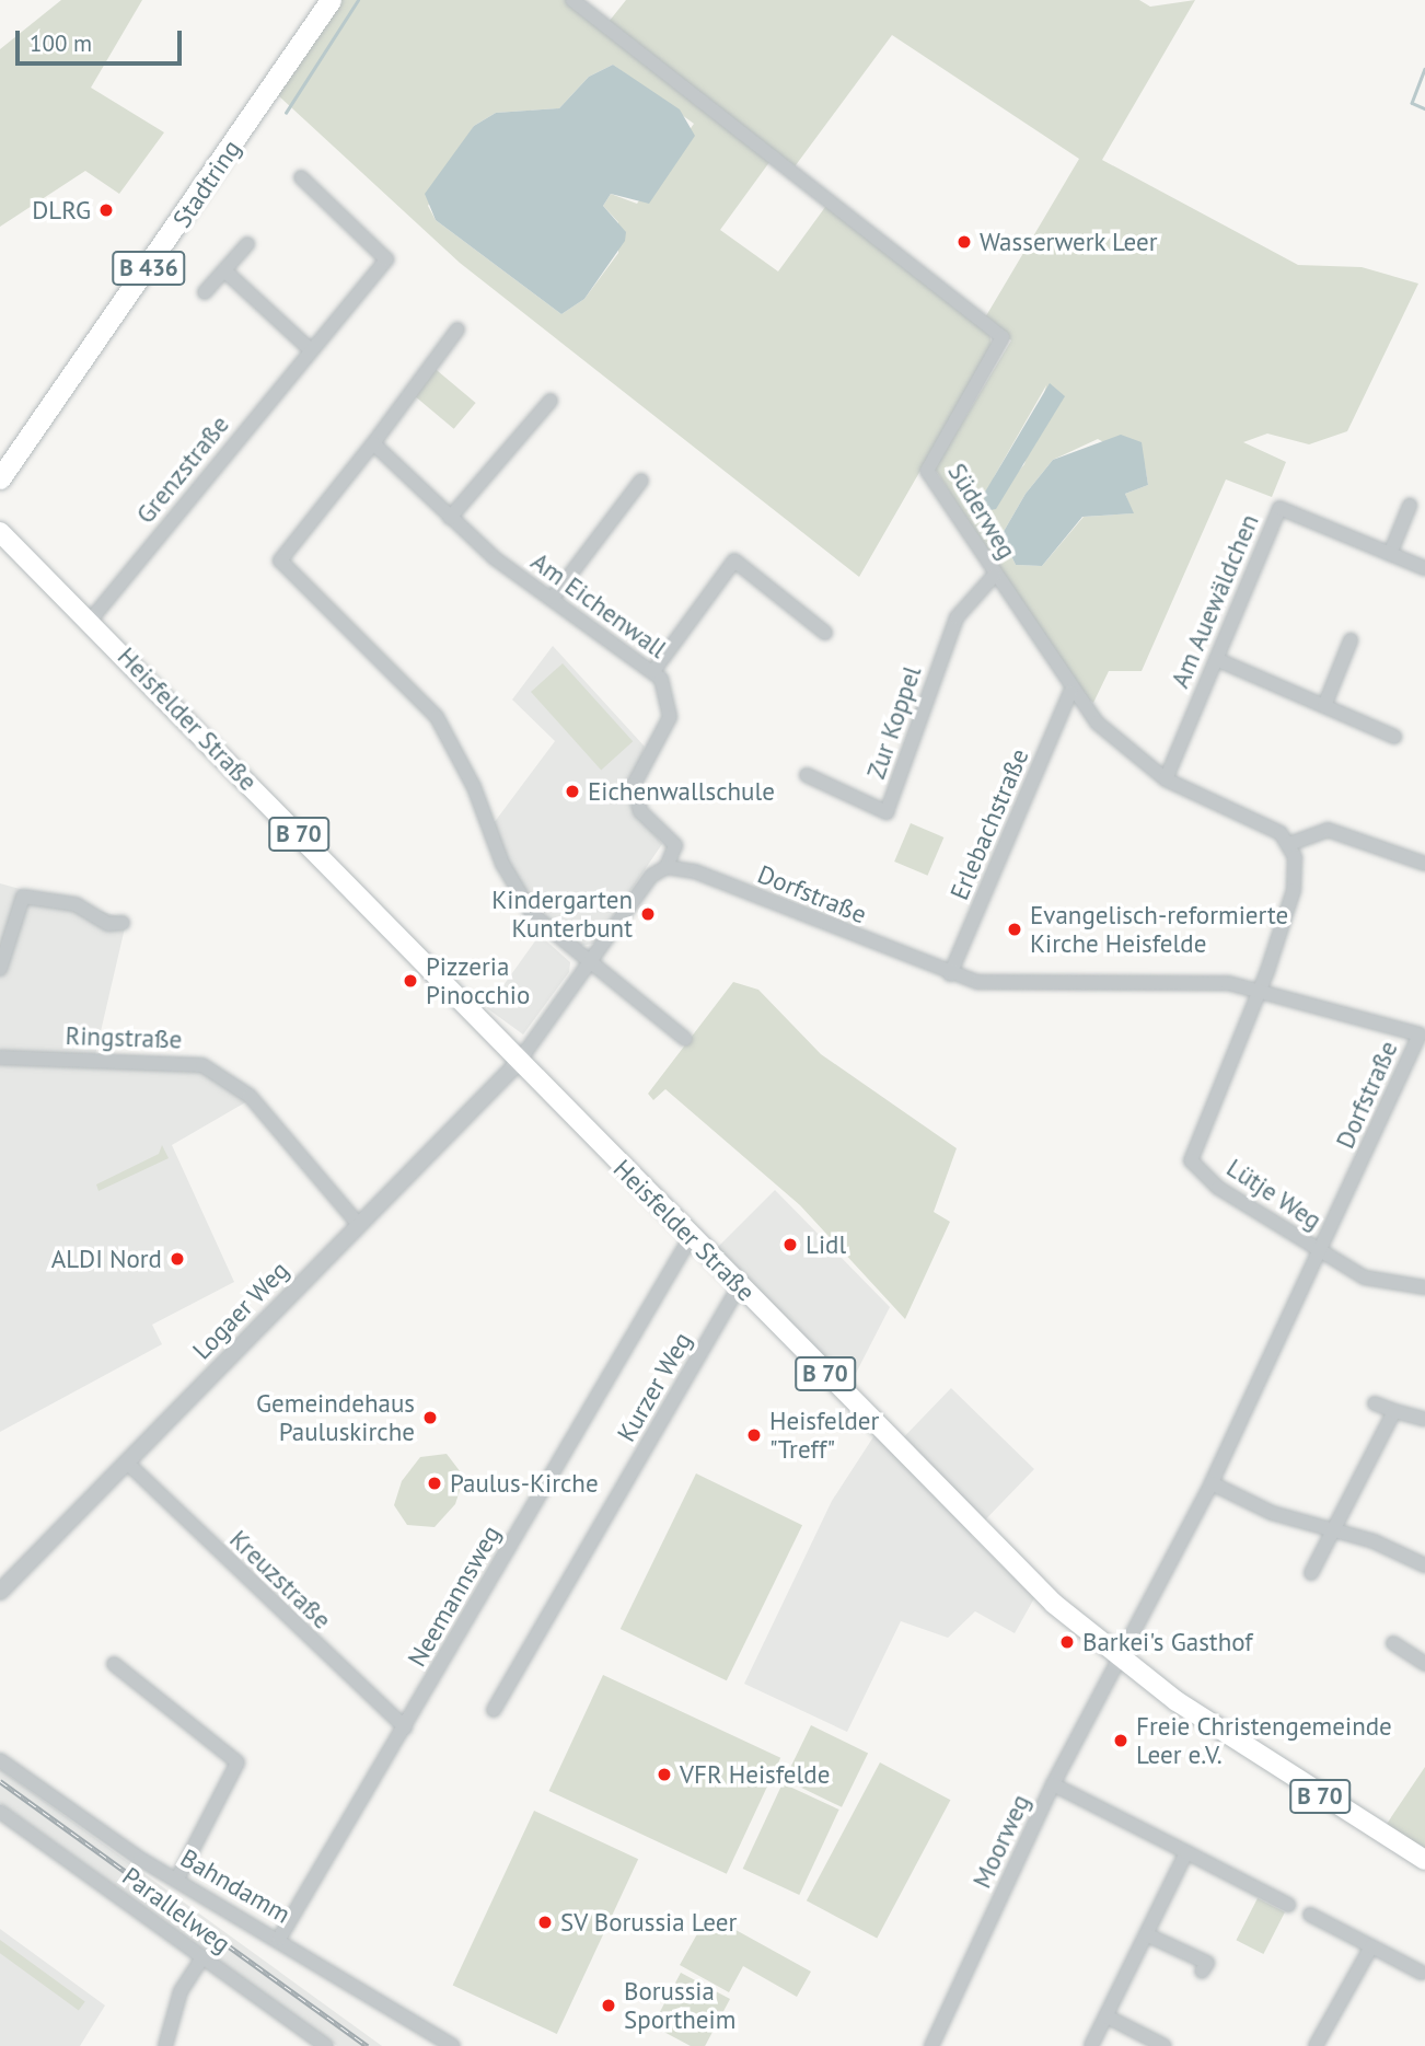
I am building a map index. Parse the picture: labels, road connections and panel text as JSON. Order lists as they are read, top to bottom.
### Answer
{
  "streets": {
    "highway": ["Stadtring", "B 436"],
    "main road": ["Heisfelder Straße", "B 70"],
    "street": [
      "Grenzstraße",
      "Süderweg",
      "Am Auewäldchen",
      "Am Eichenwall",
      "Zur Koppel",
      "Erlebachstraße",
      "Dorfstraße",
      "Ringstraße",
      "Lütje Weg",
      "Logaer Weg",
      "Kurzer Weg",
      "Kreuzstraße",
      "Neemannsweg",
      "Moorweg",
      "Bahndamm",
      "Parallelweg"
    ]
  },
  "crossings": [
    ["Grenzstraße", "Heisfelder Straße"],
    ["Süderweg", "Am Auewäldchen"],
    ["Süderweg", "Zur Koppel"],
    ["Süderweg", "Erlebachstraße"],
    ["Am Eichenwall", "Dorfstraße"],
    ["Heisfelder Straße", "Dorfstraße"],
    ["Heisfelder Straße", "Logaer Weg"],
    ["Heisfelder Straße", "Kurzer Weg"],
    ["Heisfelder Straße", "Neemannsweg"],
    ["Heisfelder Straße", "Moorweg"],
    ["Erlebachstraße", "Dorfstraße"],
    ["Dorfstraße", "Lütje Weg"],
    ["Dorfstraße", "Moorweg"],
    ["Ringstraße", "Logaer Weg"],
    ["Logaer Weg", "Kreuzstraße"],
    ["Kreuzstraße", "Neemannsweg"],
    ["Neemannsweg", "Bahndamm"]
  ],
  "places": [
    "DLRG",
    "Wasserwerk Leer",
    "Eichenwallschule",
    "Kindergarten Kunterbunt",
    "Evangelisch-reformierte Kirche Heisfelde",
    "Pizzeria Pinocchio",
    "Lidl",
    "ALDI Nord",
    "Gemeindehaus Pauluskirche",
    "Heisfelder \"Treff\"",
    "Paulus-Kirche",
    "Barkei's Gasthof",
    "Freie Christengemeinde Leer e.V.",
    "VFR Heisfelde",
    "SV Borussia Leer",
    "Borussia Sportheim"
  ],
  "scale_bar": "100 m"
}
